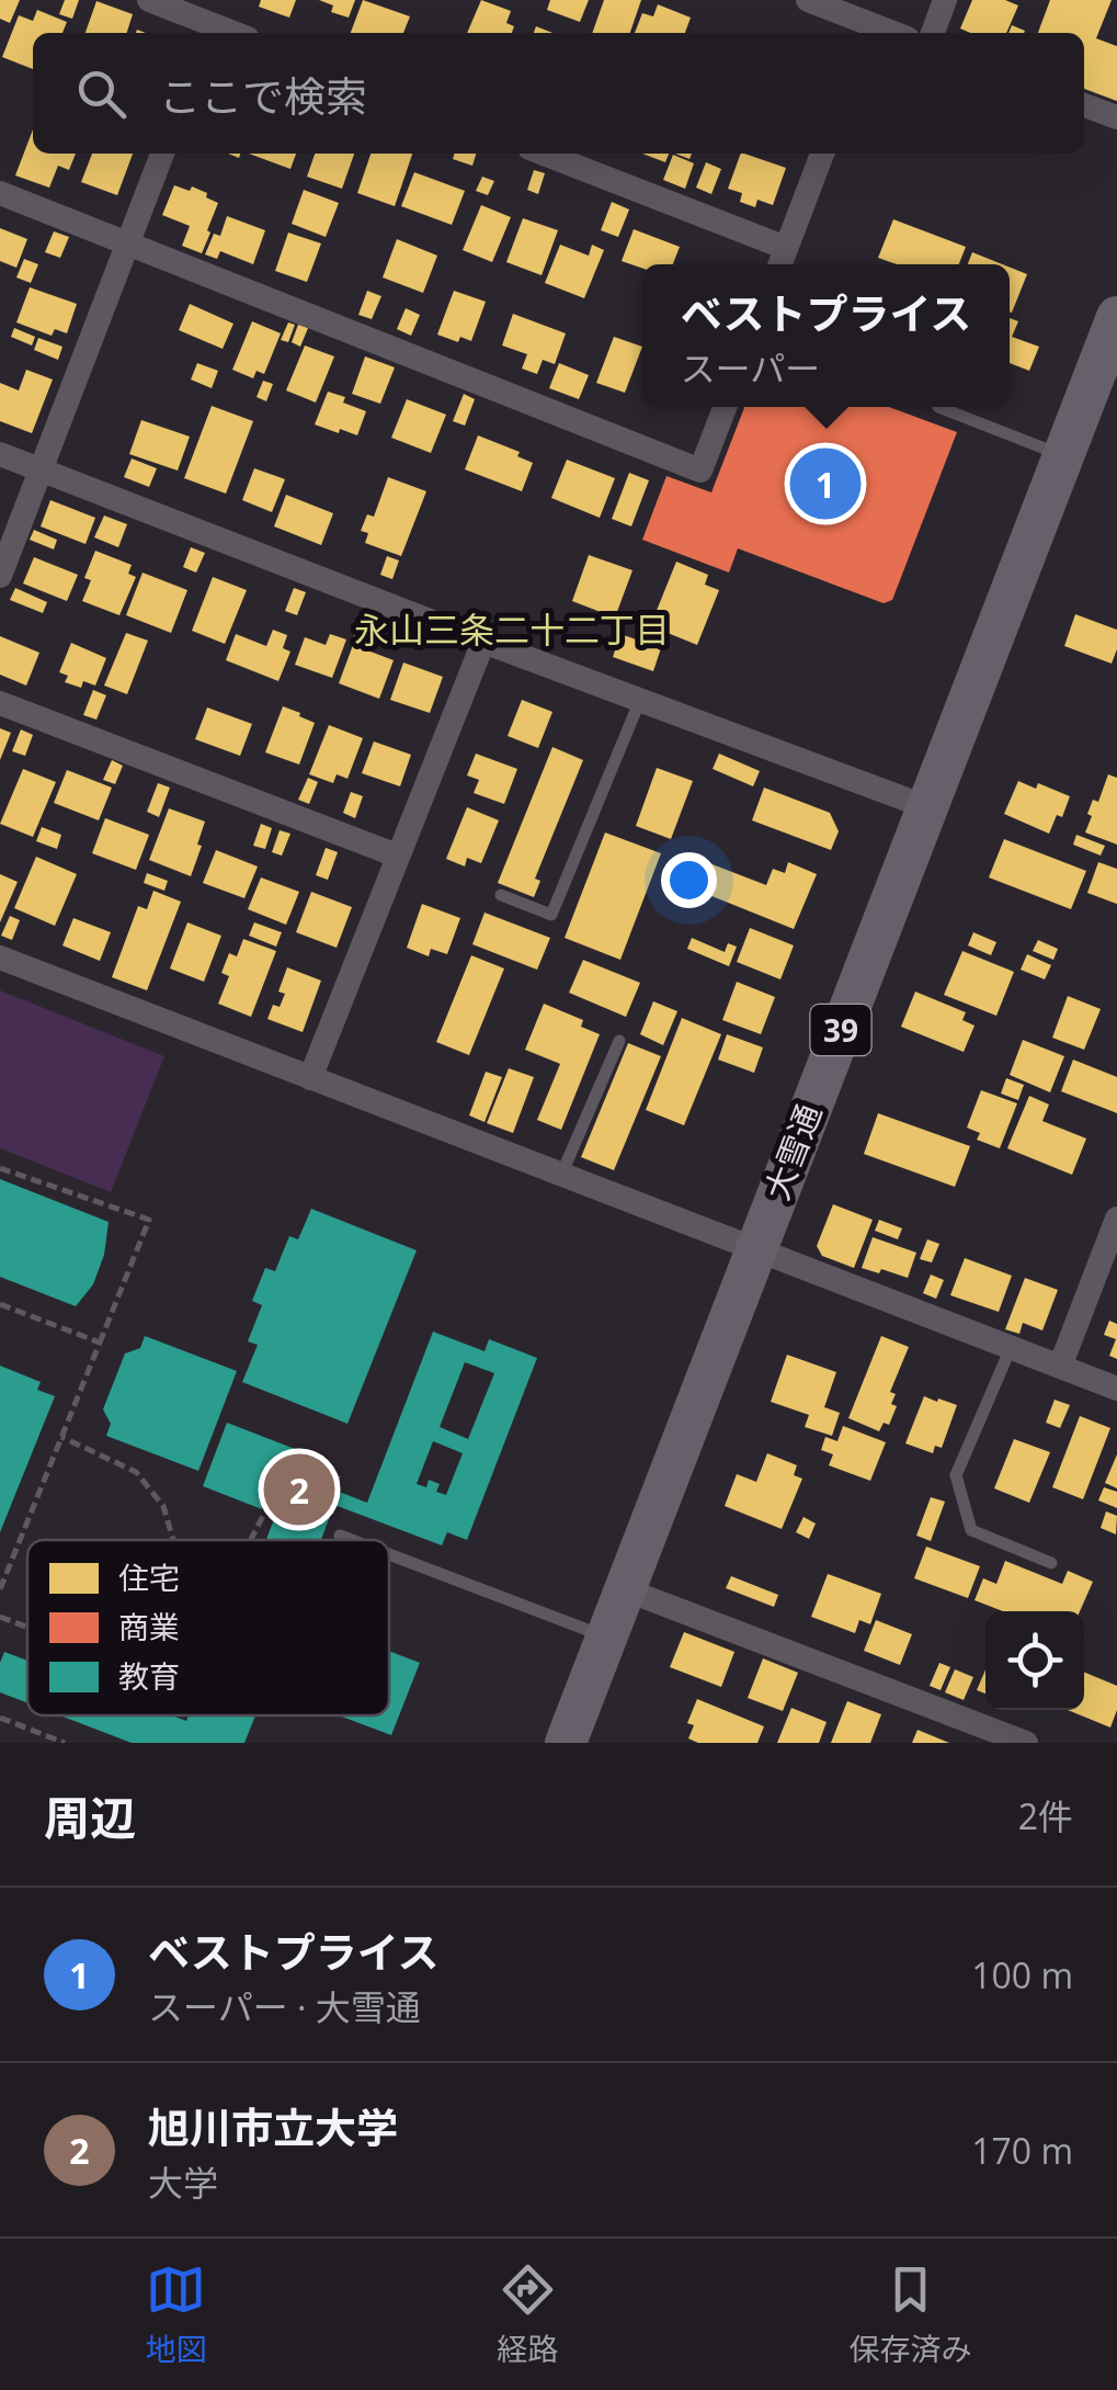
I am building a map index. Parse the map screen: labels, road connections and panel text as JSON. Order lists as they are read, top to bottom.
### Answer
{
  "streets": {
    "highway": ["39", "大雪通"]
  },
  "districts": ["永山三条二十二丁目"],
  "legend": ["住宅", "商業", "教育"],
  "page": {
    "search": "ここで検索",
    "popup": ["ベストプライス", "スーパー"],
    "pins": ["1", "2"],
    "heading": ["周辺", "2件"],
    "list": [
      {
        "mark": "1",
        "name": "ベストプライス",
        "note": "スーパー · 大雪通",
        "value": "100 m"
      },
      {
        "mark": "2",
        "name": "旭川市立大学",
        "note": "大学",
        "value": "170 m"
      }
    ],
    "nav": ["地図", "経路", "保存済み"]
  }
}
